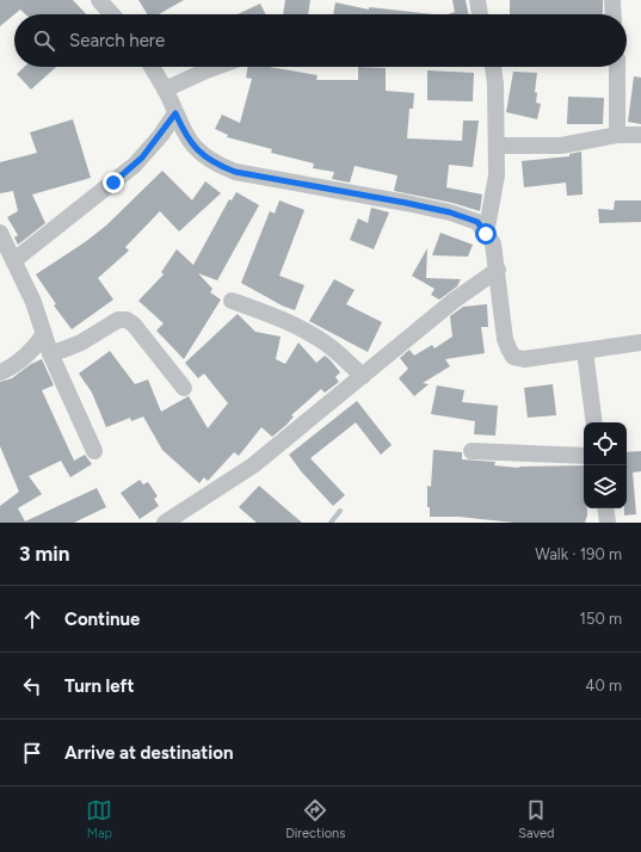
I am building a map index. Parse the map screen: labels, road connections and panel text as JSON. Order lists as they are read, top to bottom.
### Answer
{
  "page": {
    "search": "Search here",
    "heading": ["3 min", "Walk · 190 m"],
    "list": [
      ["Continue", "150 m"],
      ["Turn left", "40 m"],
      "Arrive at destination"
    ],
    "nav": ["Map", "Directions", "Saved"]
  }
}
